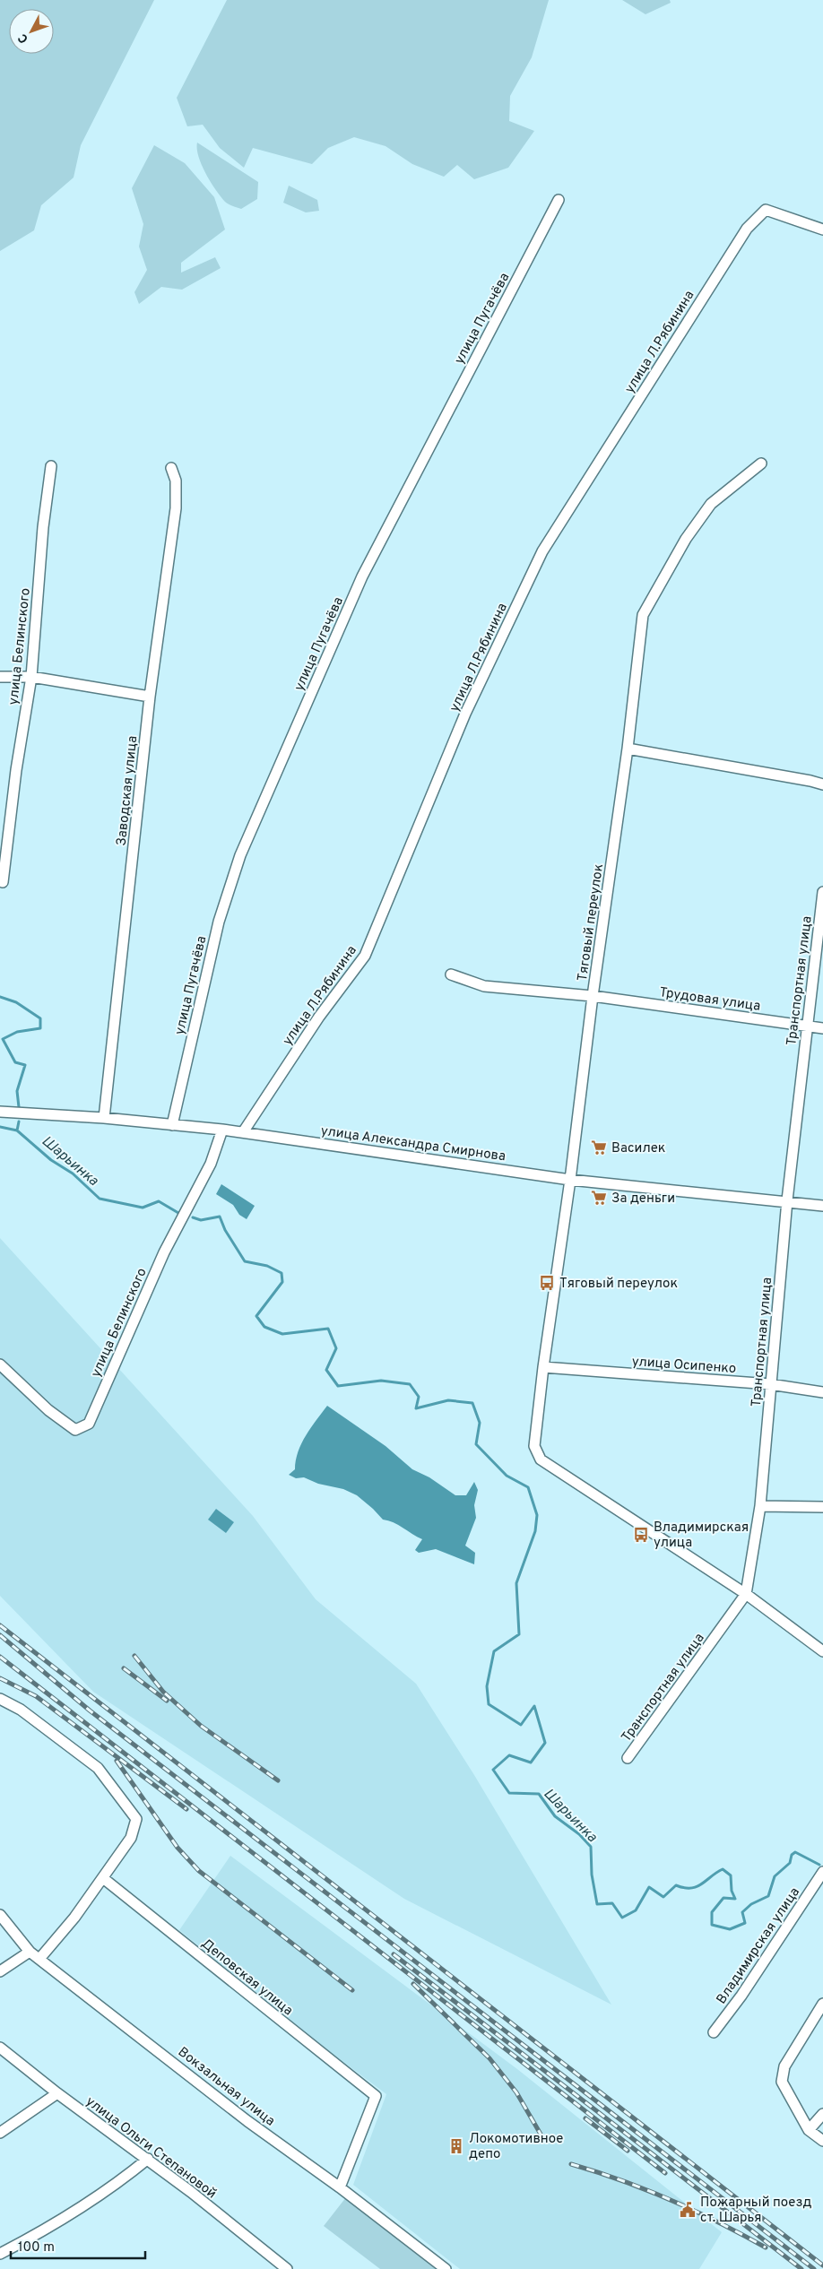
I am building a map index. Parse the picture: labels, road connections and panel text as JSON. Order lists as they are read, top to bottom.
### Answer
{
  "streets": {
    "street": [
      "улица Пугачёва",
      "улица Л.Рябинина",
      "улица Белинского",
      "Заводская улица",
      "Тяговый переулок",
      "Транспортная улица",
      "Трудовая улица",
      "улица Александра Смирнова",
      "улица Осипенко",
      "Владимирская улица",
      "Деповская улица",
      "Вокзальная улица",
      "улица Ольги Степановой"
    ]
  },
  "crossings": [
    ["улица Пугачёва", "улица Александра Смирнова"],
    ["улица Л.Рябинина", "улица Александра Смирнова"],
    ["улица Белинского", "улица Александра Смирнова"],
    ["Заводская улица", "улица Александра Смирнова"],
    ["Тяговый переулок", "Транспортная улица"],
    ["Тяговый переулок", "Трудовая улица"],
    ["Тяговый переулок", "улица Александра Смирнова"],
    ["Тяговый переулок", "улица Осипенко"],
    ["Транспортная улица", "Трудовая улица"],
    ["Транспортная улица", "улица Александра Смирнова"],
    ["Транспортная улица", "улица Осипенко"],
    ["Деповская улица", "Вокзальная улица"]
  ],
  "water": ["Шарьинка"],
  "places": {
    "supermarket": ["Василек", "За деньги"],
    "bus stop": ["Тяговый переулок", "Владимирская улица"],
    "building": ["Локомотивное депо"],
    "public building": ["Пожарный поезд ст. Шарья"]
  },
  "scale_bar": "100 m",
  "north": "bottom left"
}
